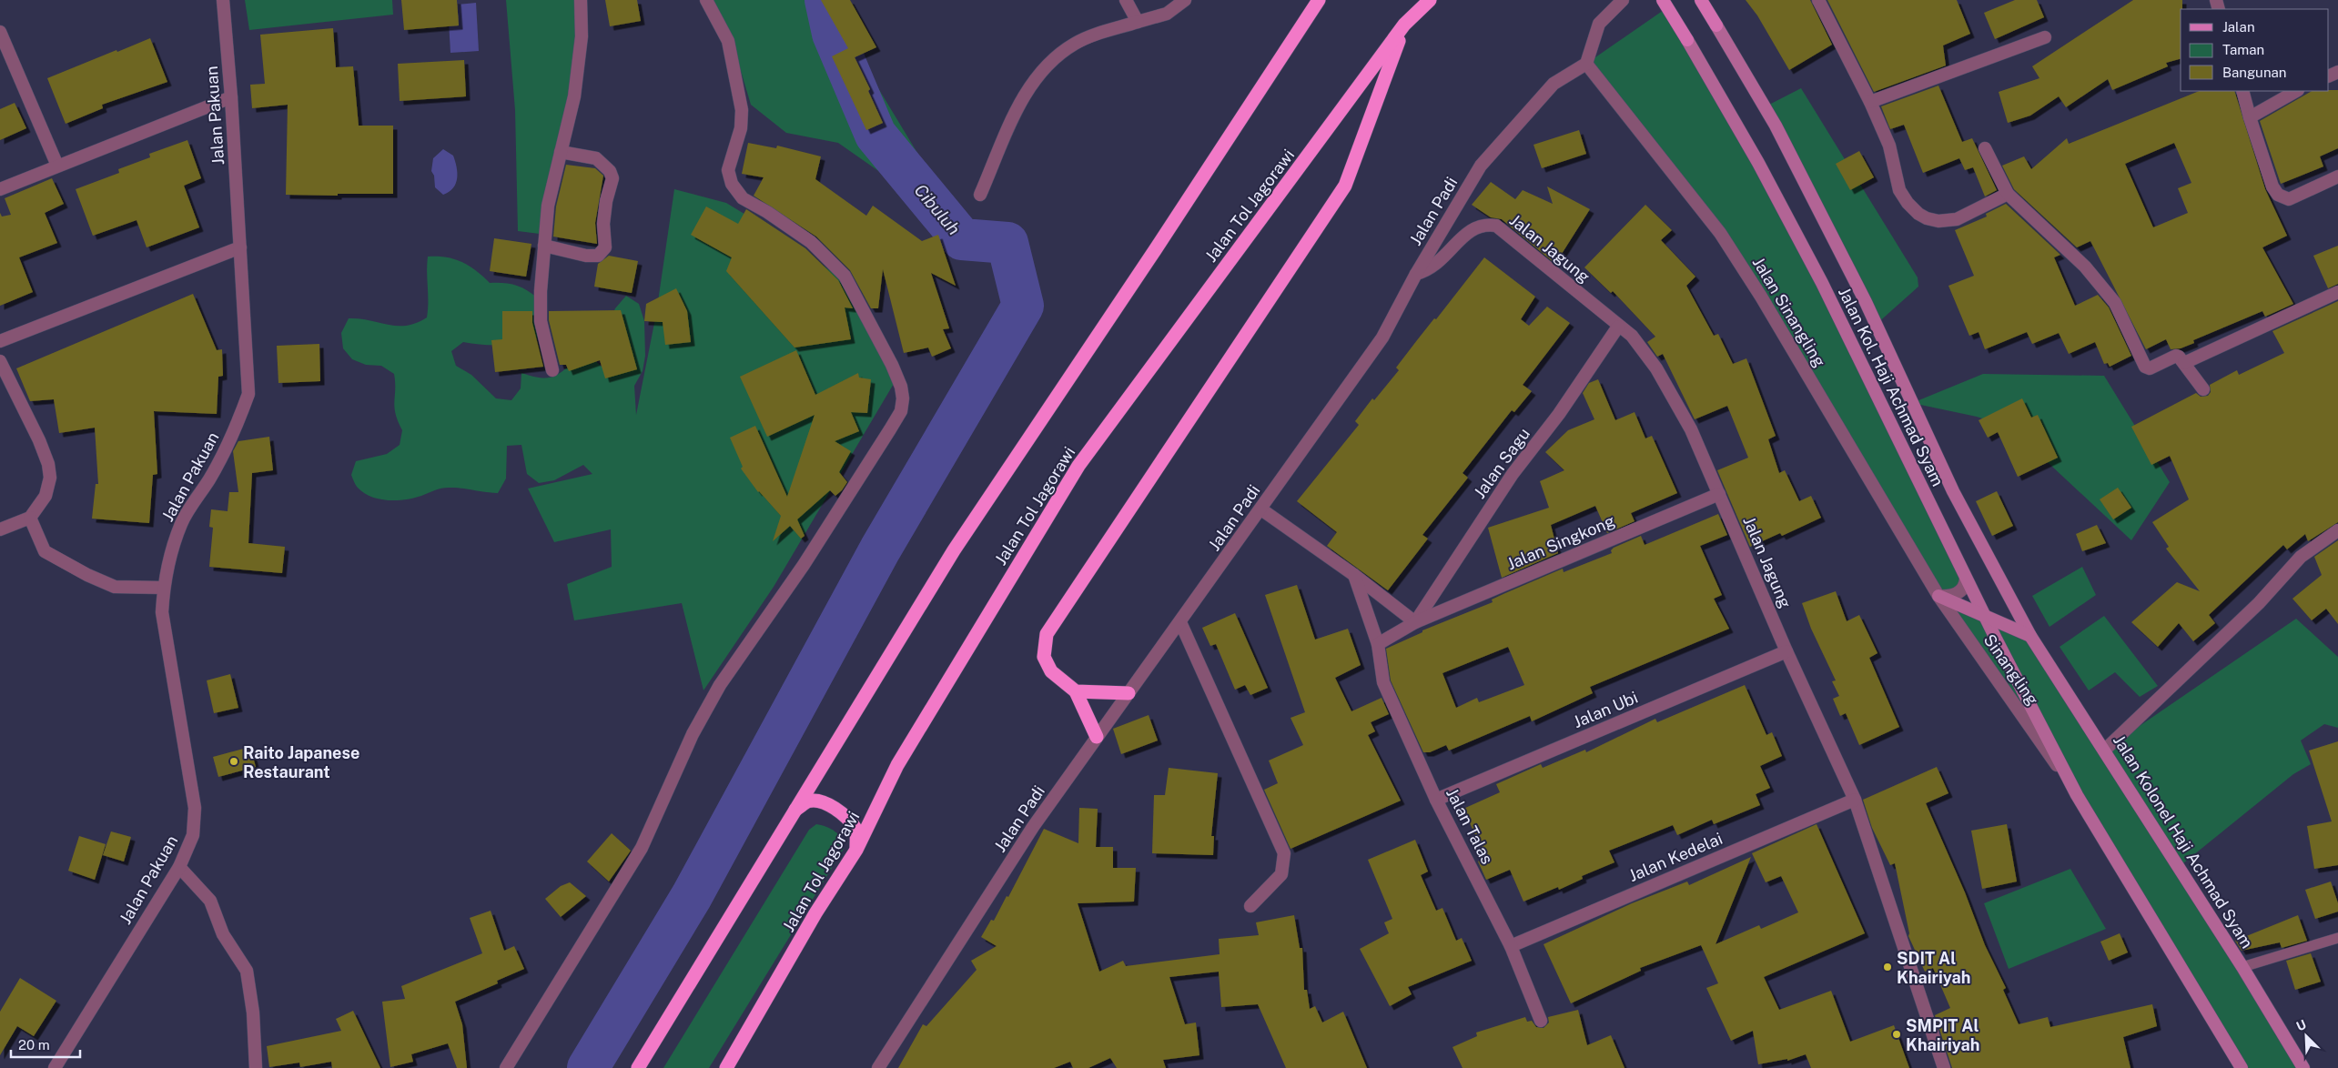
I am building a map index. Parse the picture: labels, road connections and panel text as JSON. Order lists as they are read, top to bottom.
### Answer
{
  "streets": {
    "highway": ["Jalan Tol Jagorawi"],
    "main road": ["Jalan Kol. Haji Achmad Syam", "Jalan Kolonel Haji Achmad Syam"],
    "street": [
      "Jalan Pakuan",
      "Jalan Padi",
      "Jalan Jagung",
      "Jalan Sinangling",
      "Jalan Sagu",
      "Jalan Singkong",
      "Sinangling",
      "Jalan Ubi",
      "Jalan Talas",
      "Jalan Kedelai"
    ]
  },
  "crossings": [
    ["Jalan Padi", "Jalan Jagung"],
    ["Jalan Padi", "Jalan Sinangling"],
    ["Jalan Jagung", "Jalan Sagu"],
    ["Jalan Jagung", "Jalan Singkong"],
    ["Jalan Jagung", "Jalan Ubi"],
    ["Jalan Jagung", "Jalan Kedelai"],
    ["Jalan Sinangling", "Sinangling"],
    ["Jalan Kol. Haji Achmad Syam", "Sinangling"],
    ["Jalan Kol. Haji Achmad Syam", "Jalan Kolonel Haji Achmad Syam"],
    ["Jalan Sagu", "Jalan Singkong"],
    ["Jalan Ubi", "Jalan Talas"],
    ["Jalan Talas", "Jalan Kedelai"]
  ],
  "water": ["Cibuluh"],
  "places": ["Raito Japanese Restaurant", "SDIT Al Khairiyah", "SMPIT Al Khairiyah"],
  "legend": ["Jalan", "Taman", "Bangunan"],
  "scale_bar": "20 m",
  "north": "top left"
}
